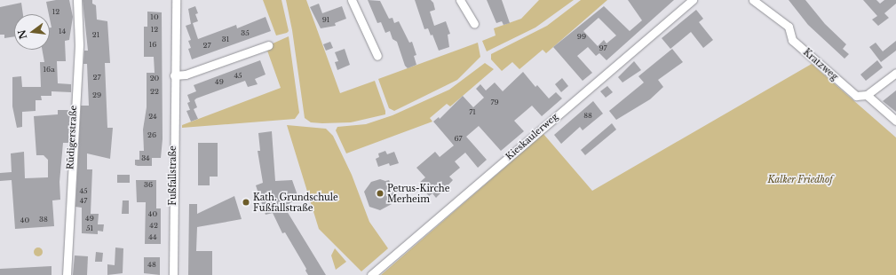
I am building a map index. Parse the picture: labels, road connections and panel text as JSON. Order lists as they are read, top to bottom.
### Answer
{
  "streets": {
    "street": [
      "Kratzweg",
      "Kieskaulerweg",
      "Rüdigerstraße",
      "Fußfallstraße"
    ]
  },
  "parks": ["Kalker Friedhof"],
  "places": ["Petrus-Kirche Merheim", "Kath. Grundschule Fußfallstraße"],
  "house_numbers": [
    "12",
    "10",
    "91",
    "12",
    "14",
    "35",
    "21",
    "99",
    "31",
    "16",
    "27",
    "97",
    "16a",
    "45",
    "27",
    "20",
    "49",
    "22",
    "29",
    "79",
    "71",
    "88",
    "24",
    "26",
    "67",
    "34",
    "36",
    "45",
    "47",
    "40",
    "49",
    "38",
    "40",
    "42",
    "51",
    "44",
    "48"
  ],
  "north": "left"
}
